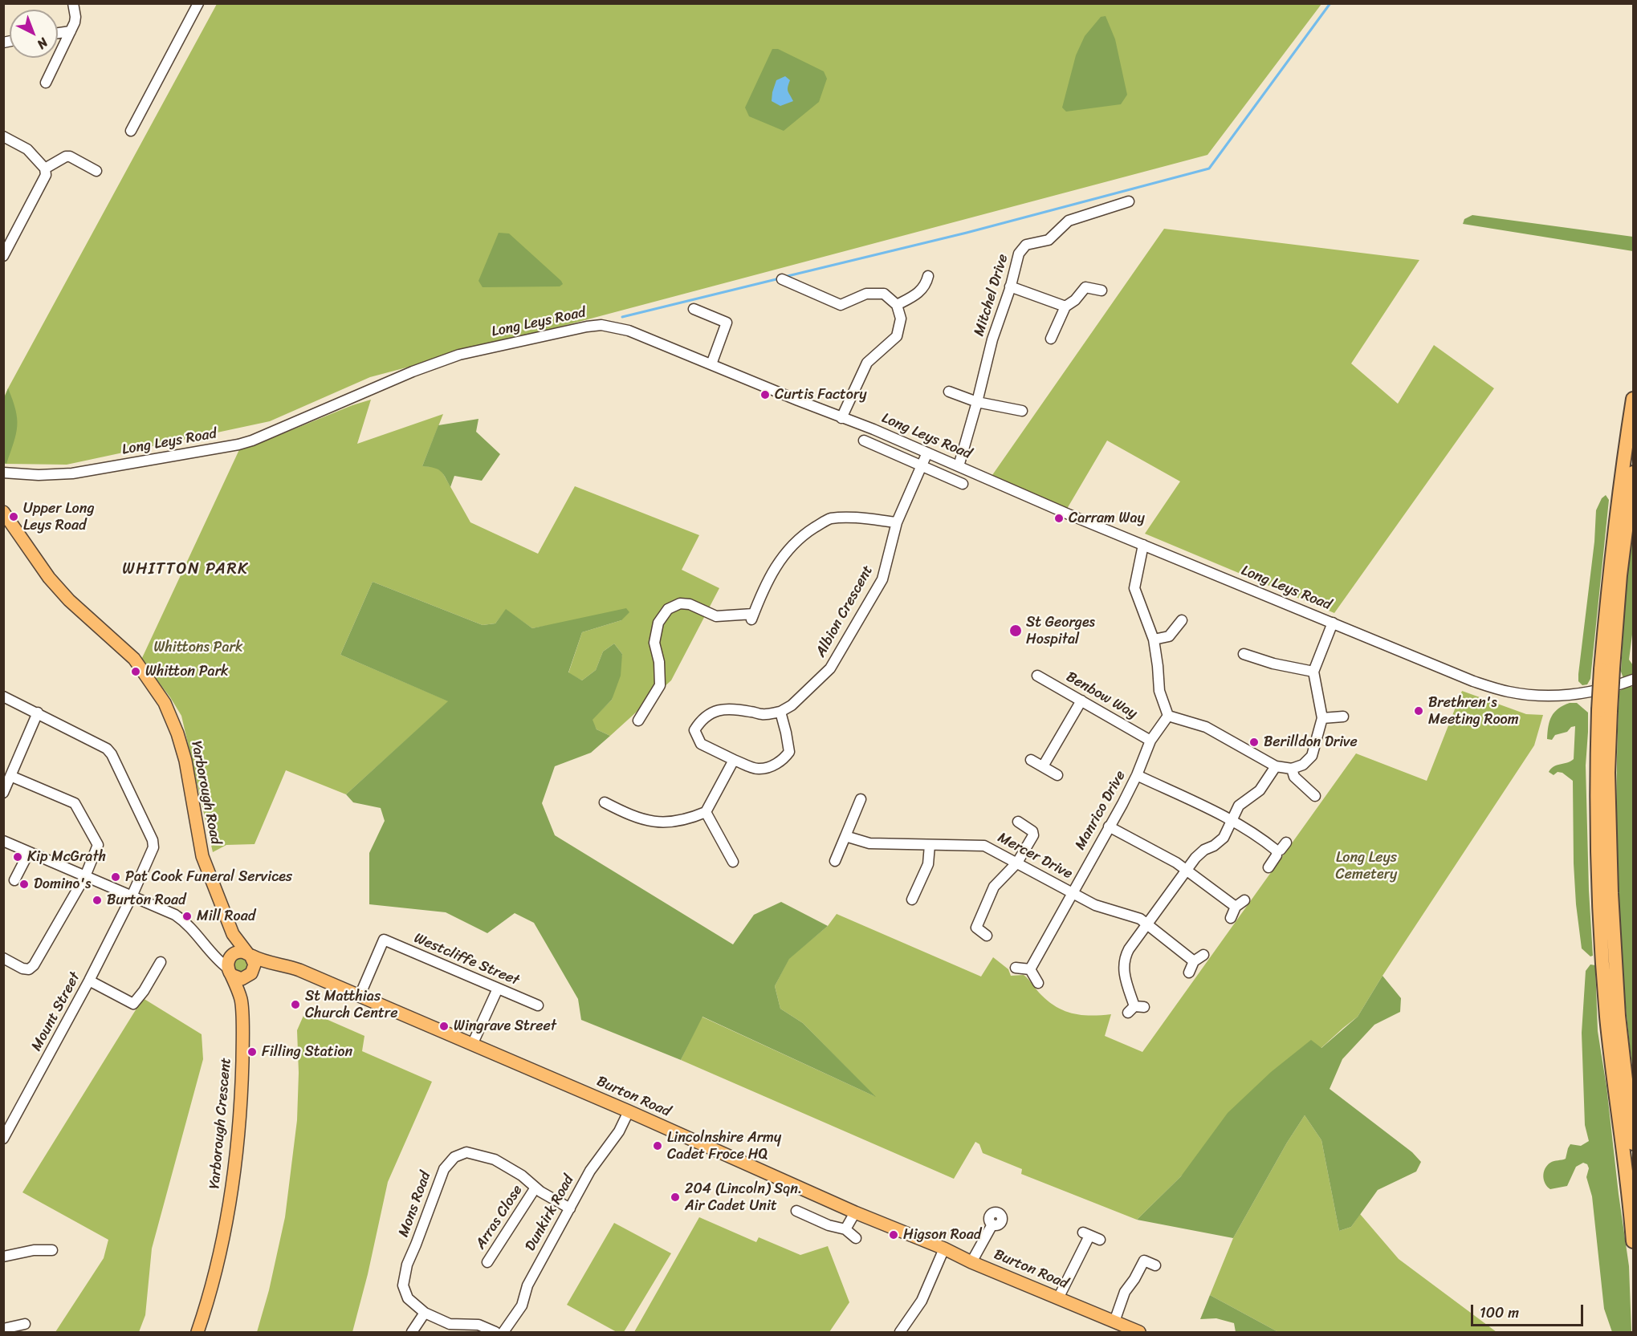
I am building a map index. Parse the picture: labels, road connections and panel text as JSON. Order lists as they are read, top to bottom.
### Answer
{
  "streets": {
    "main road": ["Yarborough Road", "Burton Road", "Yarborough Crescent"],
    "street": [
      "Mitchel Drive",
      "Long Leys Road",
      "Albion Crescent",
      "Benbow Way",
      "Manrico Drive",
      "Mercer Drive",
      "Westcliffe Street",
      "Mount Street",
      "Mons Road",
      "Dunkirk Road",
      "Arras Close"
    ]
  },
  "crossings": [
    ["Mitchel Drive", "Long Leys Road"],
    ["Long Leys Road", "Albion Crescent"],
    ["Benbow Way", "Manrico Drive"],
    ["Manrico Drive", "Mercer Drive"],
    ["Westcliffe Street", "Burton Road"],
    ["Burton Road", "Dunkirk Road"],
    ["Mons Road", "Dunkirk Road"],
    ["Mons Road", "Arras Close"]
  ],
  "districts": ["WHITTON PARK"],
  "parks": ["Whittons Park", "Long Leys Cemetery"],
  "places": [
    "Curtis Factory",
    "Upper Long Leys Road",
    "Carram Way",
    "St Georges Hospital",
    "Whitton Park",
    "Brethren's Meeting Room",
    "Berilldon Drive",
    "Kip McGrath",
    "Pat Cook Funeral Services",
    "Domino's",
    "Burton Road",
    "Mill Road",
    "St Matthias Church Centre",
    "Wingrave Street",
    "Filling Station",
    "Lincolnshire Army Cadet Froce HQ",
    "204 (Lincoln) Sqn. Air Cadet Unit",
    "Higson Road"
  ],
  "scale_bar": "100 m",
  "north": "bottom right"
}
